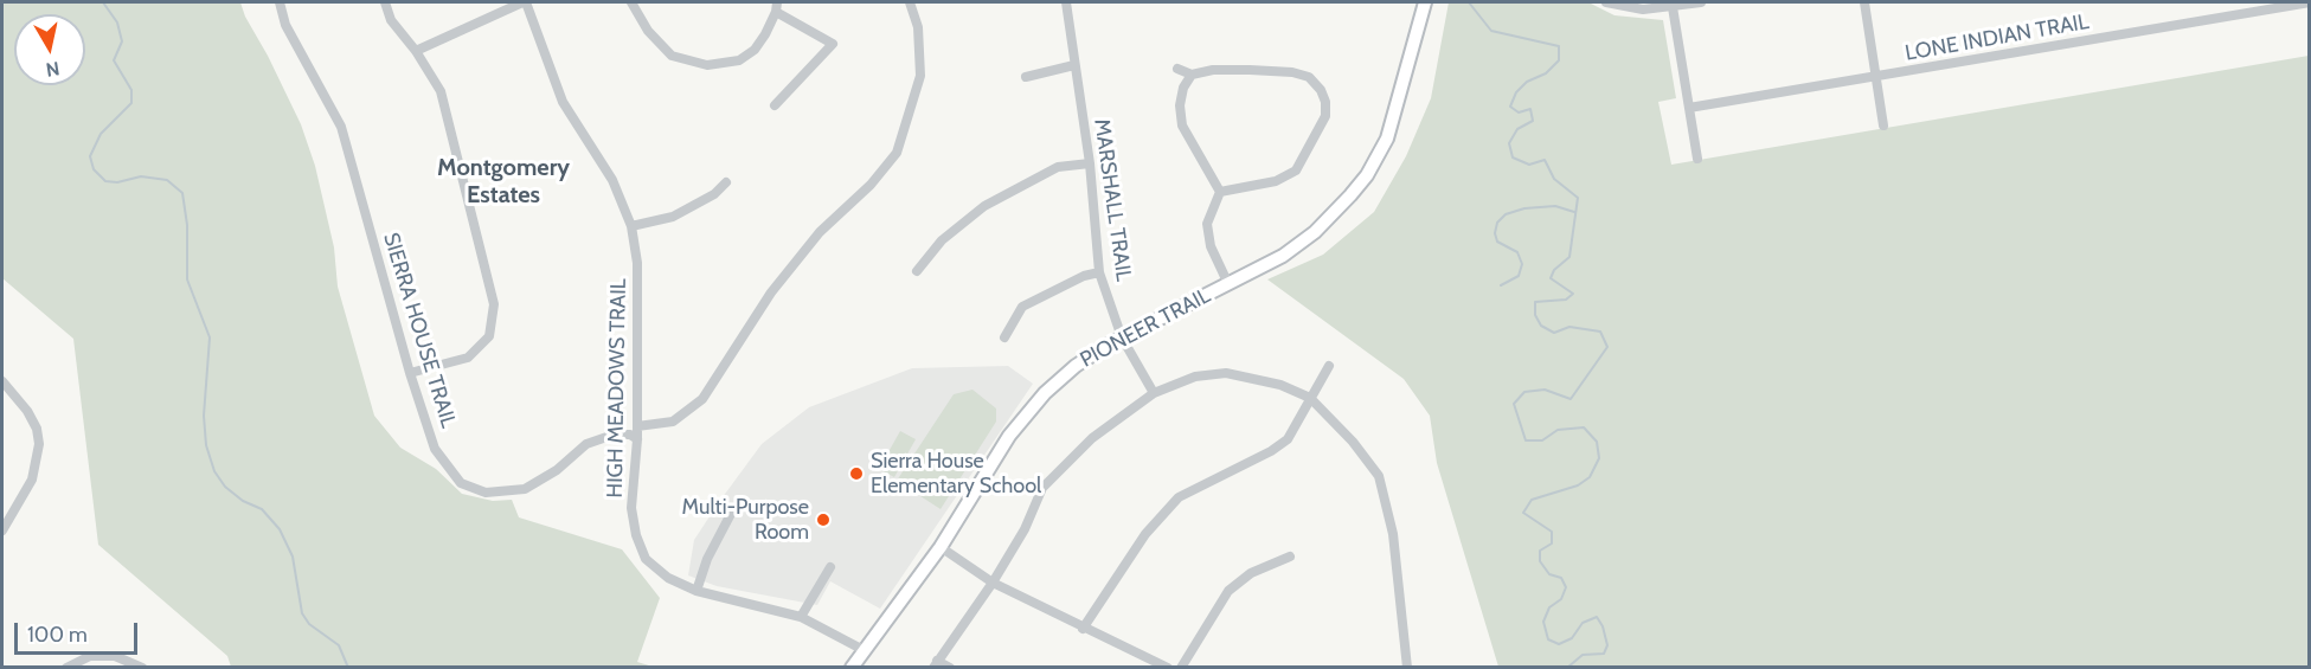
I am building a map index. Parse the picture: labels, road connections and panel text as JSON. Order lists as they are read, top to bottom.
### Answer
{
  "streets": {
    "main road": ["PIONEER TRAIL"],
    "street": [
      "LONE INDIAN TRAIL",
      "MARSHALL TRAIL",
      "SIERRA HOUSE TRAIL",
      "HIGH MEADOWS TRAIL"
    ]
  },
  "crossings": [
    ["MARSHALL TRAIL", "PIONEER TRAIL"],
    ["PIONEER TRAIL", "HIGH MEADOWS TRAIL"],
    ["SIERRA HOUSE TRAIL", "HIGH MEADOWS TRAIL"]
  ],
  "districts": ["Montgomery Estates"],
  "places": ["Sierra House Elementary School", "Multi-Purpose Room"],
  "scale_bar": "100 m",
  "north": "bottom"
}
